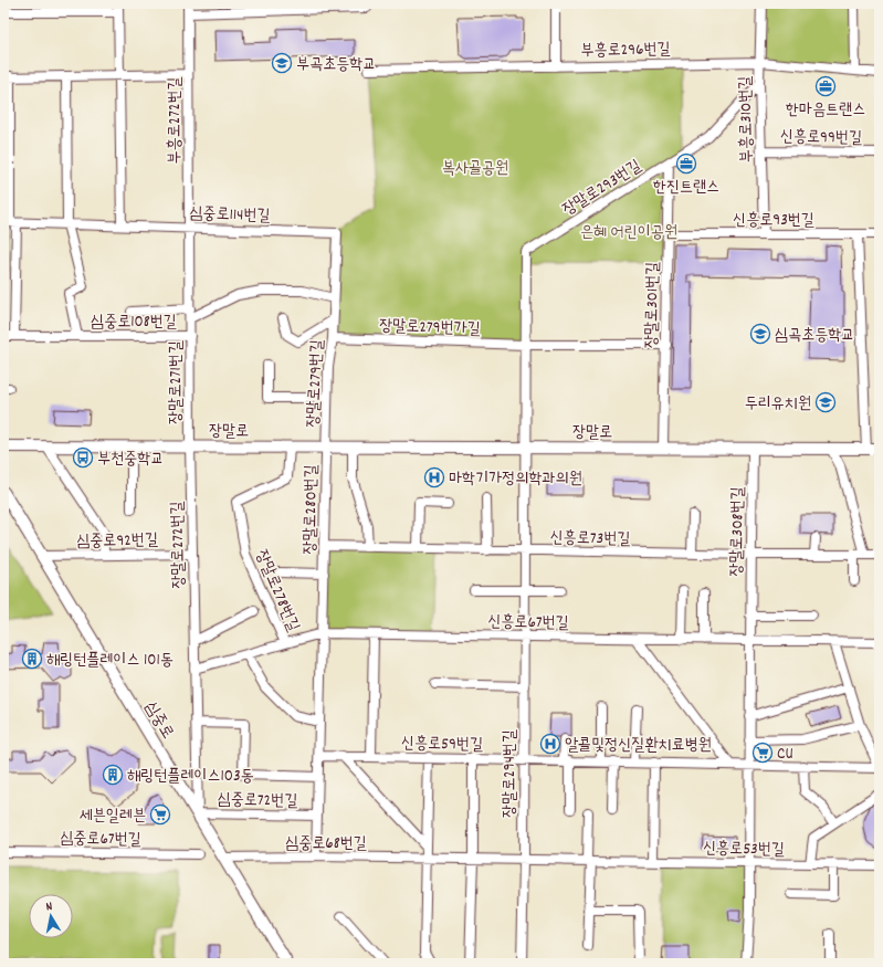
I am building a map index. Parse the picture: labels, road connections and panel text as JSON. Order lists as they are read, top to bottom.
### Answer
{
  "streets": {
    "street": [
      "부흥로296번길",
      "부흥로310번길",
      "부흥로272번길",
      "신흥로99번길",
      "장말로293번길",
      "심중로114번길",
      "신흥로93번길",
      "장말로301번길",
      "심중로108번길",
      "장말로279번가길",
      "장말로271번길",
      "장말로279번길",
      "장말로",
      "장말로280번길",
      "장말로308번길",
      "신흥로73번길",
      "심중로92번길",
      "장말로272번길",
      "장말로278번길",
      "신흥로67번길",
      "심중로",
      "신흥로59번길",
      "장말로294번길",
      "심중로72번길",
      "심중로67번길",
      "심중로68번길",
      "신흥로53번길"
    ]
  },
  "crossings": [
    ["부흥로296번길", "부흥로310번길"],
    ["부흥로310번길", "신흥로99번길"],
    ["부흥로310번길", "장말로293번길"],
    ["부흥로310번길", "신흥로93번길"],
    ["부흥로272번길", "심중로114번길"],
    ["부흥로272번길", "장말로271번길"],
    ["장말로293번길", "장말로301번길"],
    ["장말로293번길", "장말로279번가길"],
    ["장말로293번길", "장말로"],
    ["장말로293번길", "장말로294번길"],
    ["심중로114번길", "심중로108번길"],
    ["심중로114번길", "장말로271번길"],
    ["심중로114번길", "장말로279번길"],
    ["신흥로93번길", "장말로301번길"],
    ["장말로301번길", "장말로"],
    ["심중로108번길", "장말로271번길"],
    ["장말로279번가길", "장말로279번길"],
    ["장말로271번길", "장말로279번길"],
    ["장말로271번길", "장말로"],
    ["장말로271번길", "장말로272번길"],
    ["장말로279번길", "장말로"],
    ["장말로279번길", "장말로280번길"],
    ["장말로", "장말로280번길"],
    ["장말로", "장말로308번길"],
    ["장말로", "장말로272번길"],
    ["장말로", "장말로278번길"],
    ["장말로", "장말로294번길"],
    ["장말로280번길", "신흥로73번길"],
    ["장말로280번길", "신흥로67번길"],
    ["장말로280번길", "신흥로59번길"],
    ["장말로280번길", "심중로72번길"],
    ["장말로280번길", "심중로68번길"],
    ["장말로308번길", "신흥로73번길"],
    ["장말로308번길", "신흥로67번길"],
    ["장말로308번길", "신흥로59번길"],
    ["장말로308번길", "신흥로53번길"],
    ["신흥로73번길", "장말로294번길"],
    ["심중로92번길", "장말로272번길"],
    ["심중로92번길", "심중로"],
    ["장말로272번길", "신흥로67번길"],
    ["장말로272번길", "심중로"],
    ["장말로272번길", "심중로72번길"],
    ["장말로278번길", "신흥로67번길"],
    ["신흥로67번길", "신흥로59번길"],
    ["신흥로67번길", "장말로294번길"],
    ["심중로", "심중로72번길"],
    ["심중로", "심중로68번길"],
    ["신흥로59번길", "장말로294번길"],
    ["장말로294번길", "심중로68번길"],
    ["장말로294번길", "신흥로53번길"],
    ["심중로68번길", "신흥로53번길"]
  ],
  "parks": ["복사골공원", "은혜 어린이공원"],
  "places": {
    "school or university": ["부곡초등학교", "심곡초등학교", "두리유치원"],
    "office": ["한마음트랜스", "한진트랜스"],
    "bus stop": ["부천중학교"],
    "hospital": ["마학기가정의학과의원", "알콜및정신질환치료병원"],
    "building": ["해링턴플레이스 101동", "해링턴플레이스103동"],
    "supermarket": ["CU", "세븐일레븐"]
  },
  "north": "top"
}
